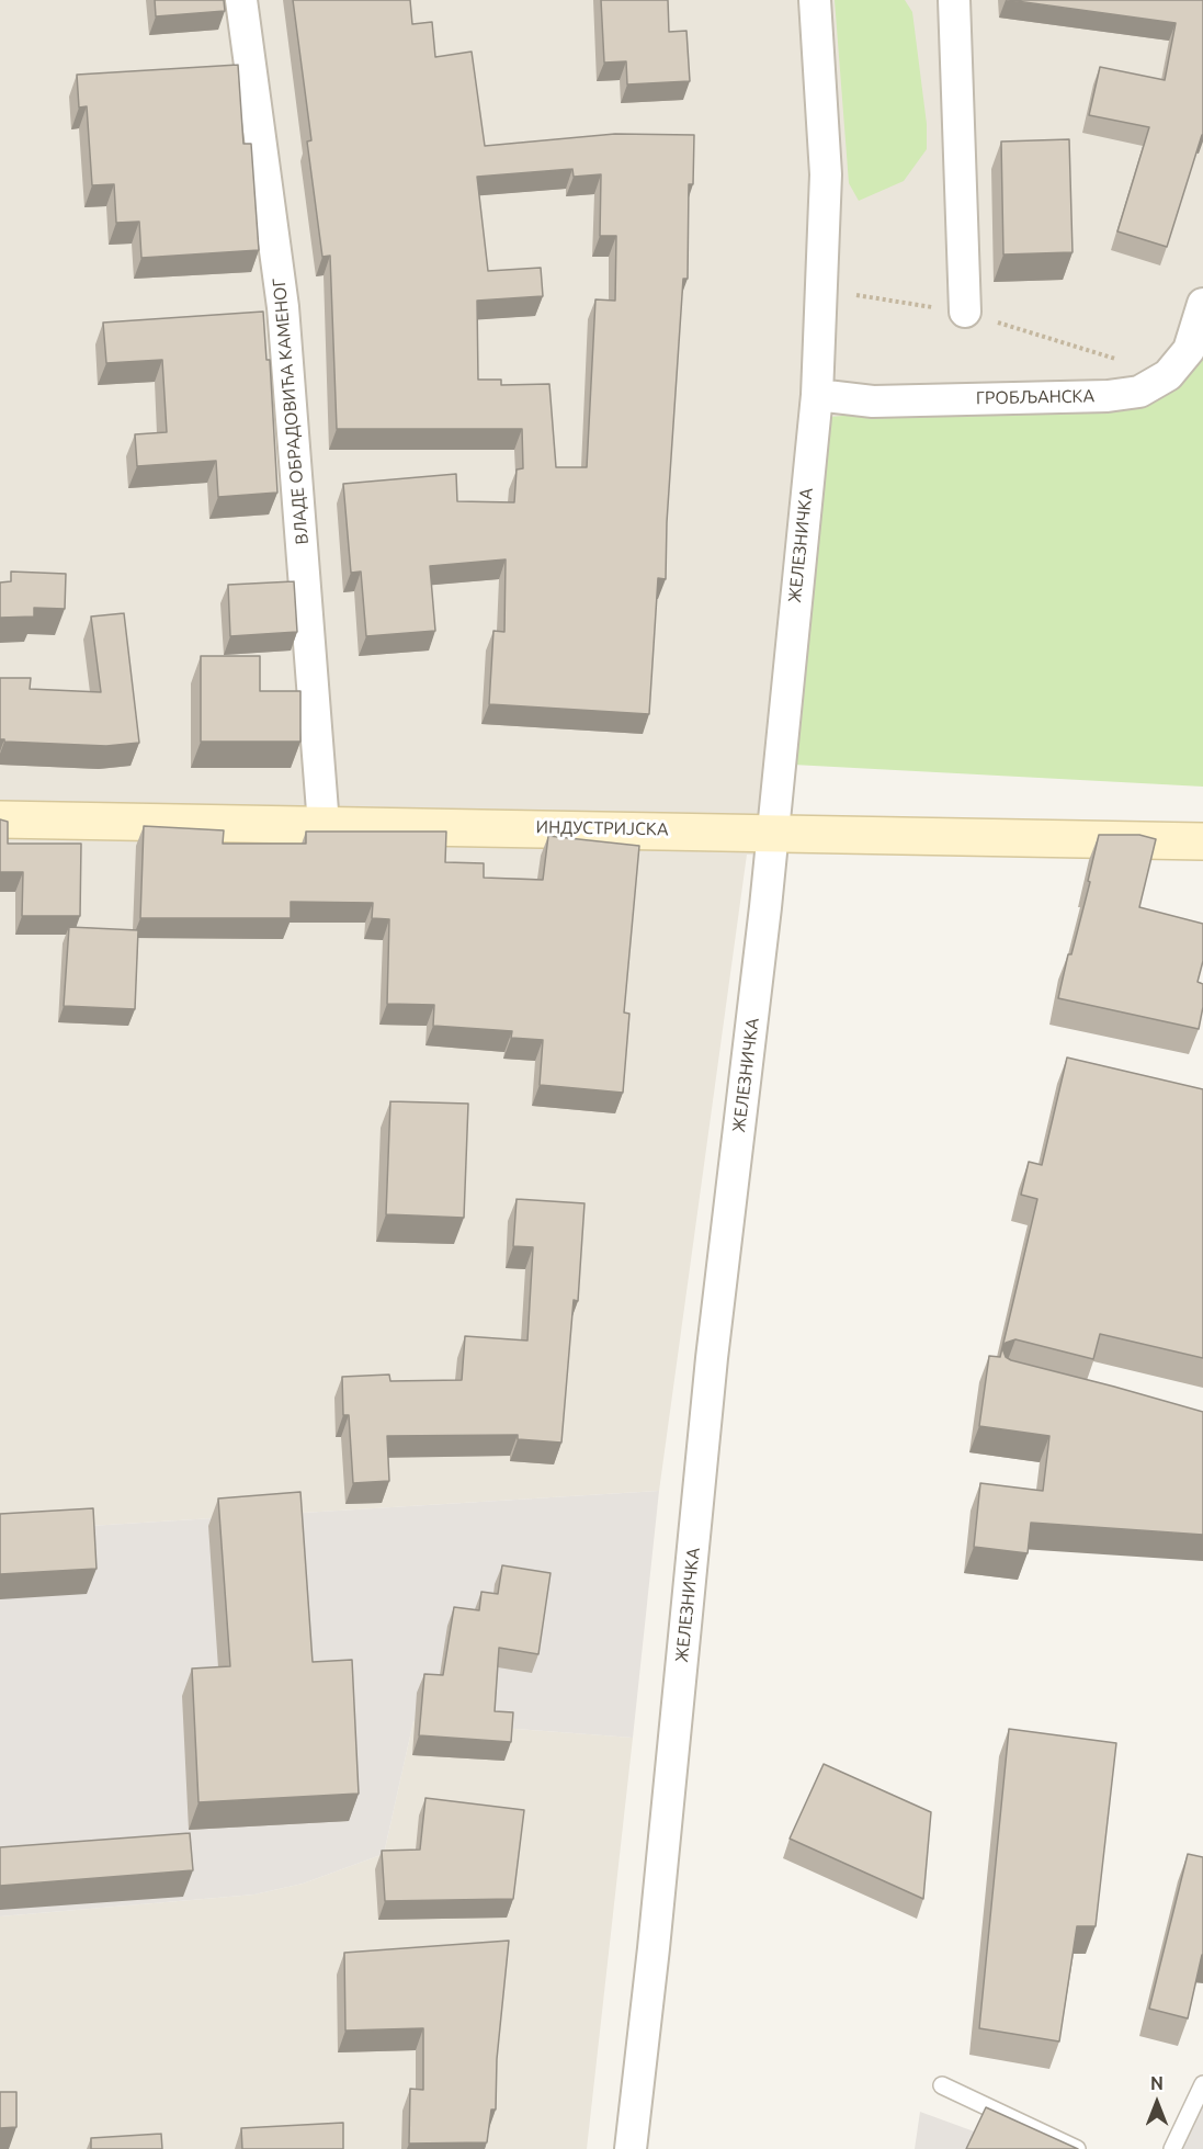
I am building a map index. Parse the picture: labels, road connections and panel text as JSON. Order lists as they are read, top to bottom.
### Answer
{
  "streets": {
    "main road": ["ИНДУСТРИЈСКА"],
    "street": ["ГРОБЉАНСКА", "ВЛАДЕ ОБРАДОВИЋА КАМЕНОГ", "ЖЕЛЕЗНИЧКА"]
  },
  "crossings": [
    ["ГРОБЉАНСКА", "ЖЕЛЕЗНИЧКА"],
    ["ВЛАДЕ ОБРАДОВИЋА КАМЕНОГ", "ИНДУСТРИЈСКА"],
    ["ЖЕЛЕЗНИЧКА", "ИНДУСТРИЈСКА"]
  ],
  "north": "top"
}
